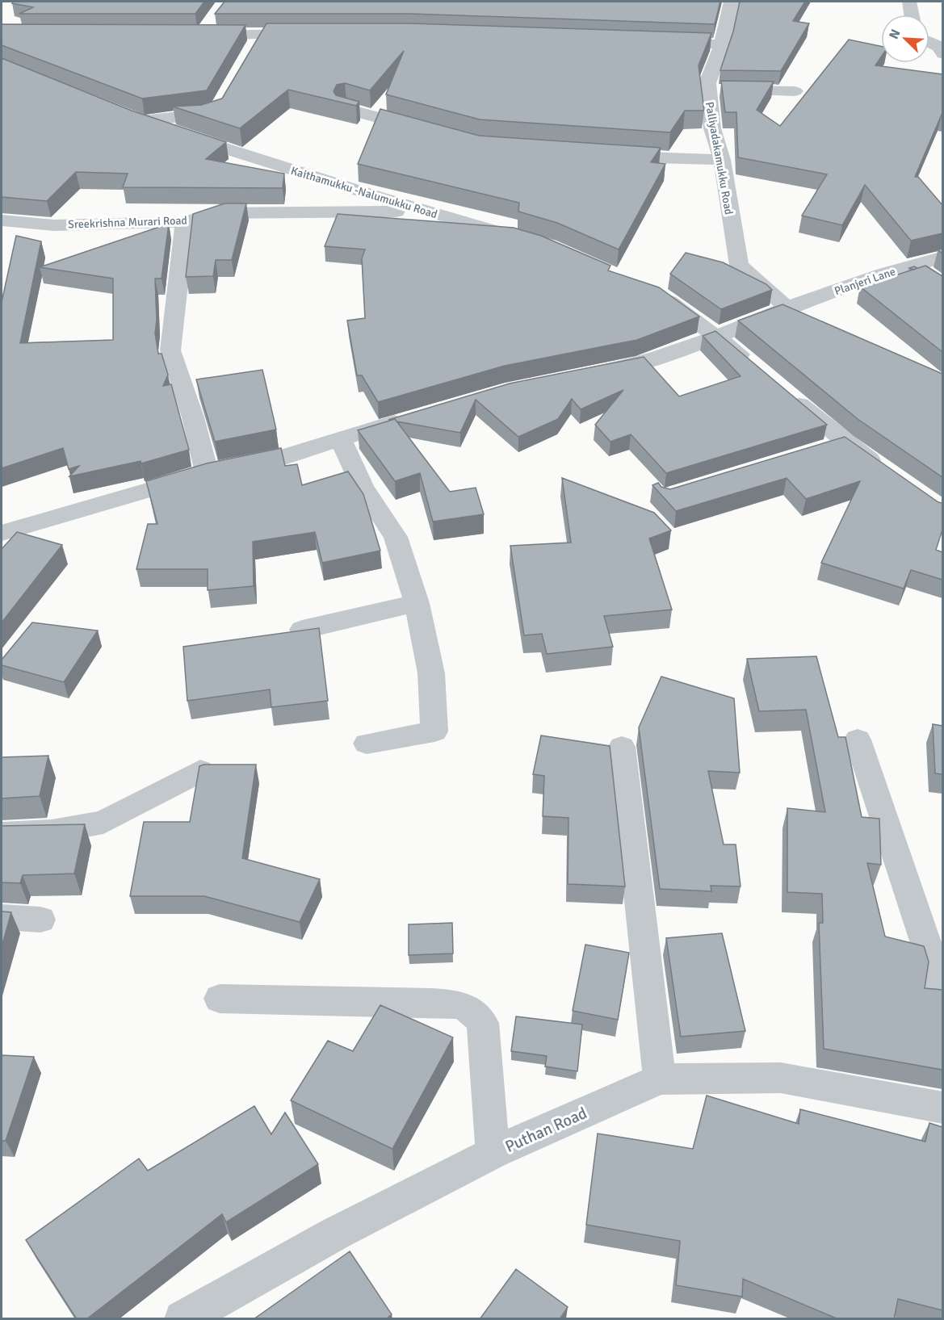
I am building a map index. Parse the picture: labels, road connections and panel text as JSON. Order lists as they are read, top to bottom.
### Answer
{
  "streets": {
    "street": [
      "Palliyadakamukku Road",
      "Kaithamukku -Nalumukku Road",
      "Sreekrishna Murari Road",
      "Planjeri Lane",
      "Puthan Road"
    ]
  },
  "crossings": [
    ["Palliyadakamukku Road", "Planjeri Lane"],
    ["Kaithamukku -Nalumukku Road", "Sreekrishna Murari Road"]
  ],
  "north": "top left"
}
